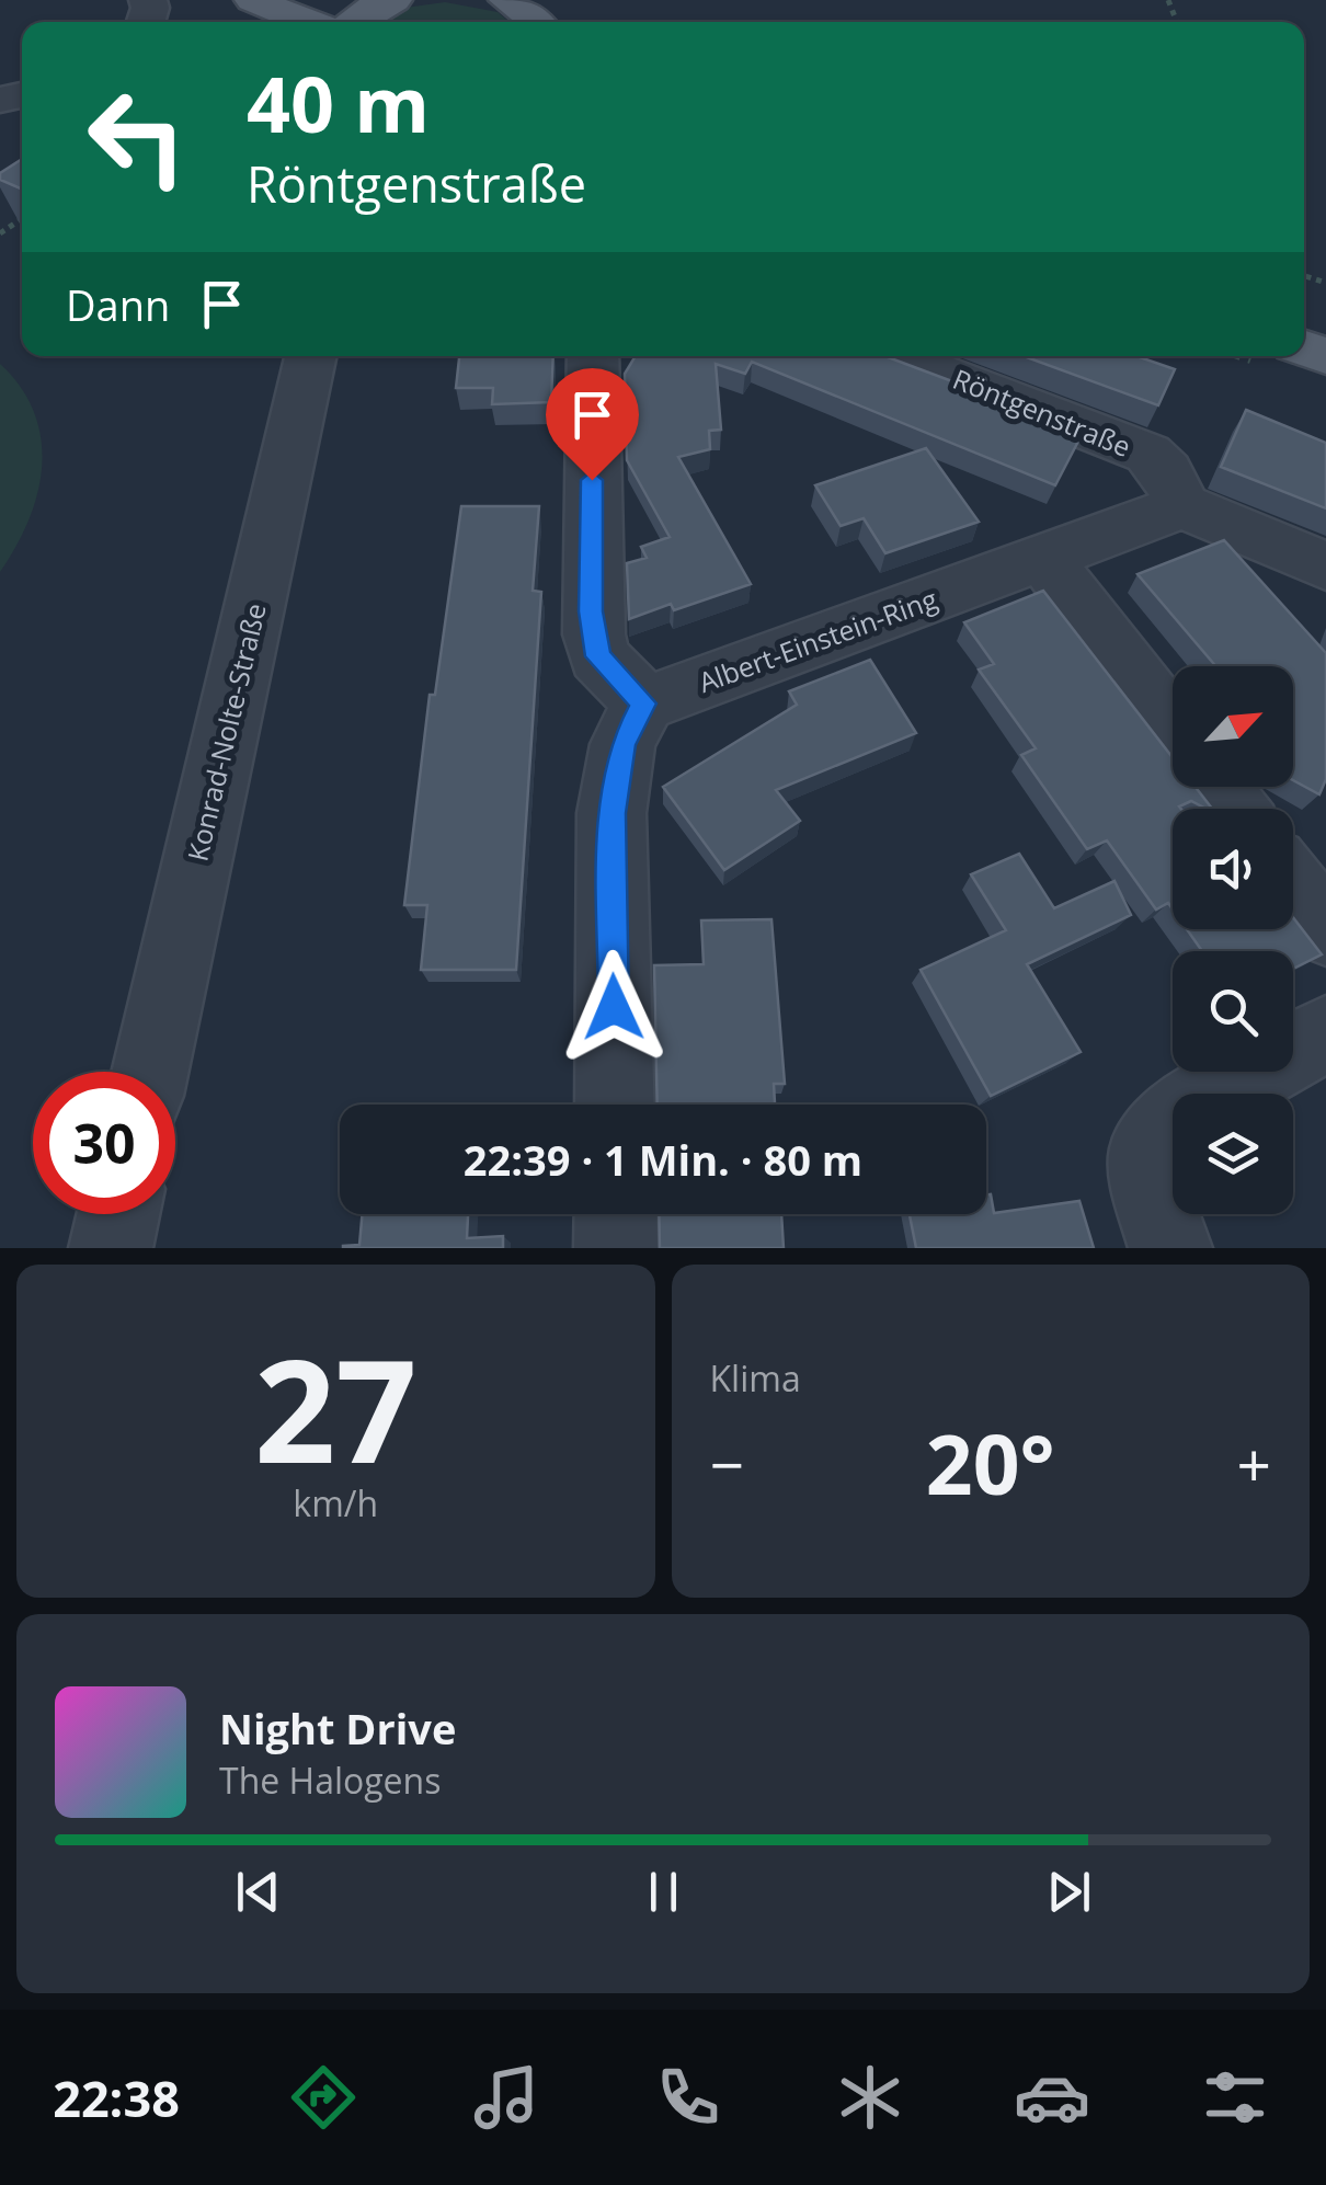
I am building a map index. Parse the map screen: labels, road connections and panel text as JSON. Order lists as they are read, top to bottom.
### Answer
{
  "streets": {
    "street": ["Röntgenstraße", "Albert-Einstein-Ring", "Konrad-Nolte-Straße"]
  },
  "crossings": [
    ["Röntgenstraße", "Albert-Einstein-Ring"]
  ],
  "north": "top right",
  "page": {
    "turn": ["40 m", "Röntgenstraße"],
    "then": "Dann",
    "limit": "30",
    "trip": "22:39 · 1 Min. · 80 m",
    "tile": [
      ["27", "km/h"],
      "Klima"
    ],
    "heat": ["−", "20°", "+"],
    "song": ["Night Drive", "The Halogens"],
    "tabs": "22:38"
  }
}
